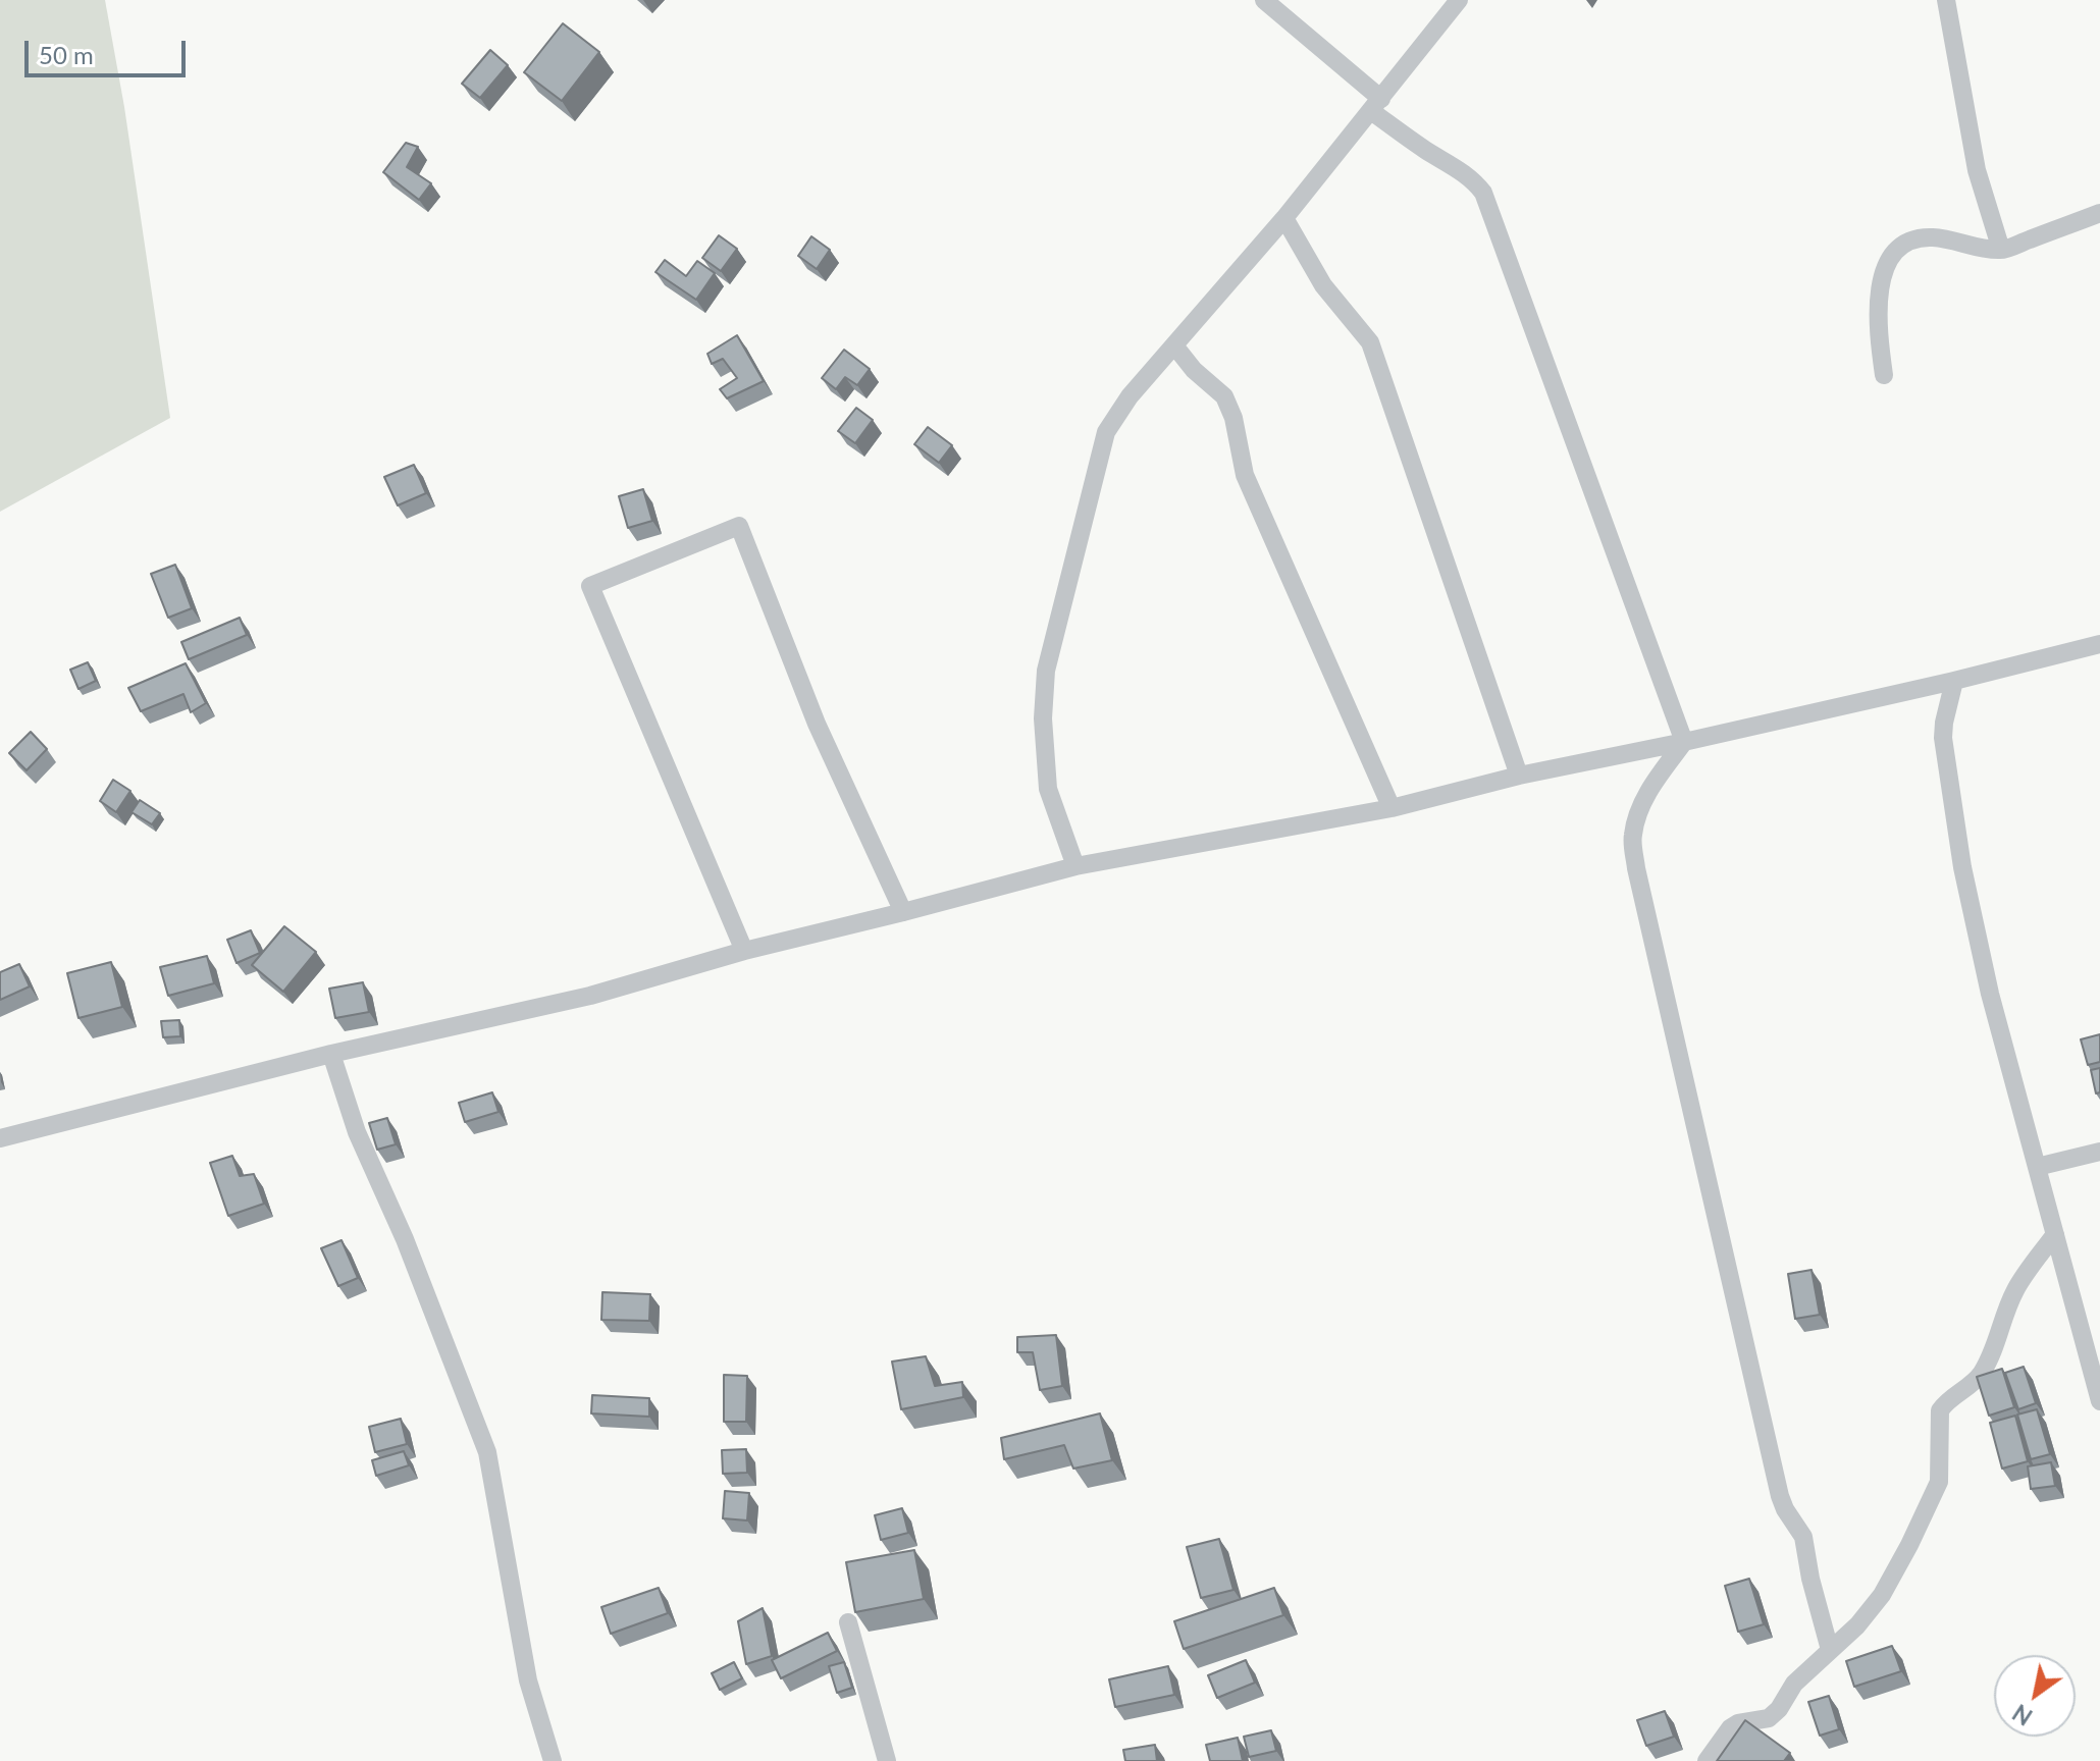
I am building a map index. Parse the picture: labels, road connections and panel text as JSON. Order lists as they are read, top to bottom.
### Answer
{
  "scale_bar": "50 m",
  "north": "bottom left"
}
